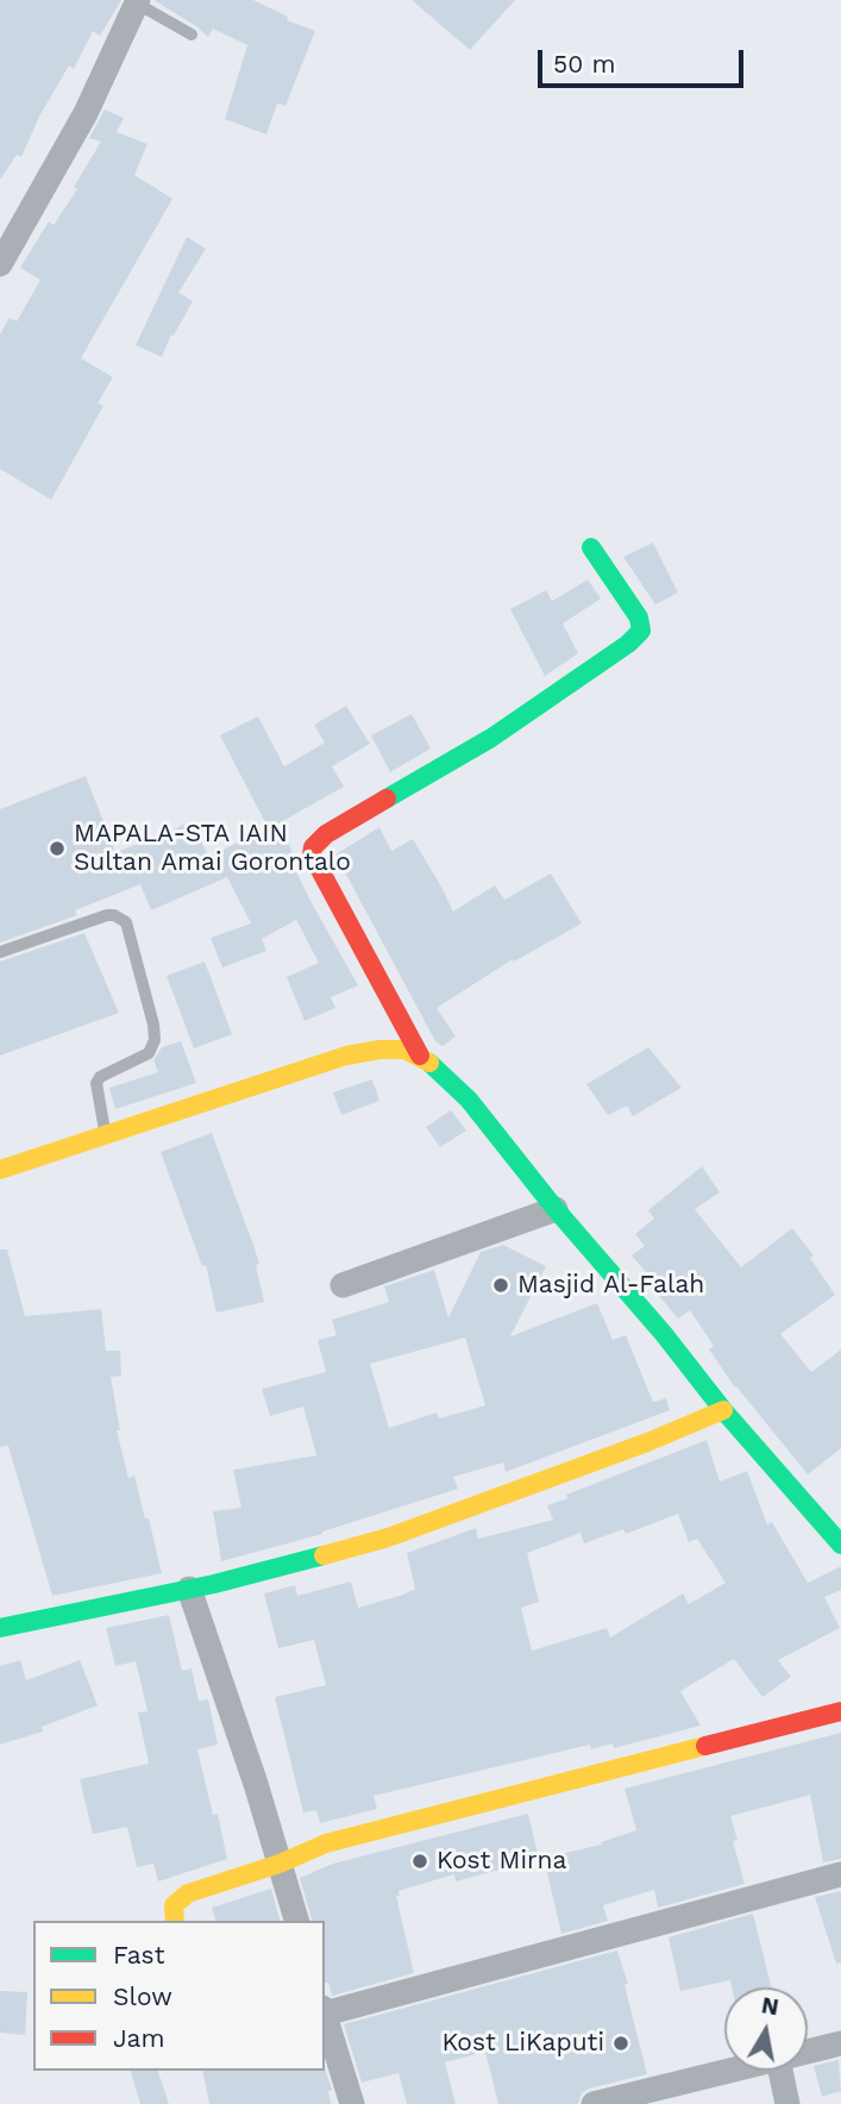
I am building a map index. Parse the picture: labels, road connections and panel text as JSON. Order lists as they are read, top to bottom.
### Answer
{
  "places": [
    "MAPALA-STA IAIN Sultan Amai Gorontalo",
    "Masjid Al-Falah",
    "Kost Mirna",
    "Kost LiKaputi"
  ],
  "legend": ["Fast", "Slow", "Jam"],
  "scale_bar": "50 m",
  "north": "top"
}
